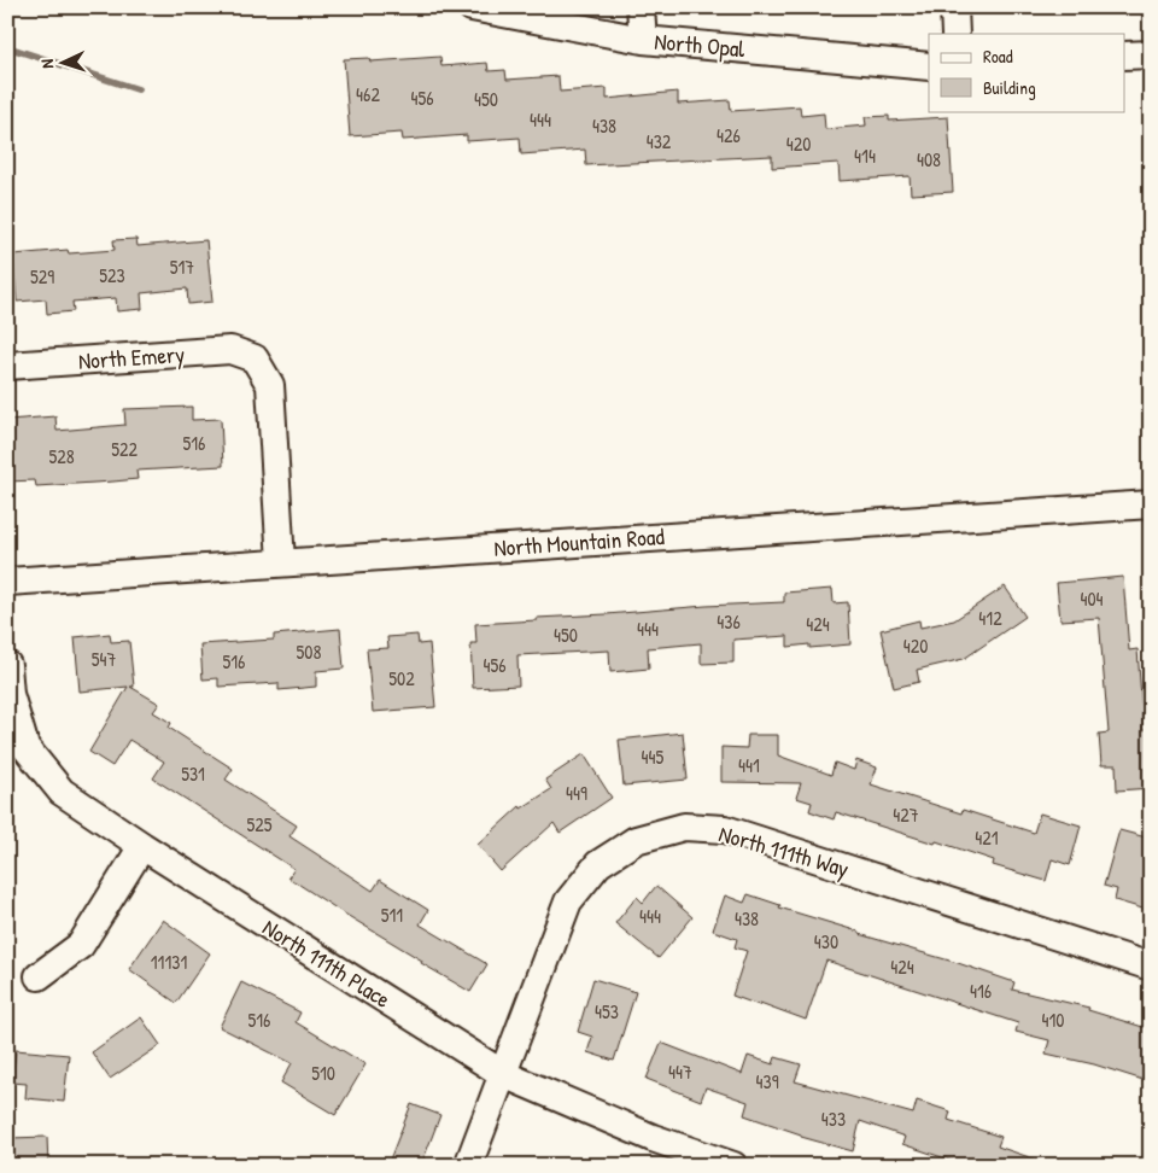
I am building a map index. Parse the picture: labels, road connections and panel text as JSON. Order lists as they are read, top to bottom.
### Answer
{
  "streets": {
    "street": [
      "North Opal",
      "North Emery",
      "North Mountain Road",
      "North 111th Way",
      "North 111th Place"
    ]
  },
  "crossings": [
    ["North Emery", "North Mountain Road"],
    ["North 111th Way", "North 111th Place"]
  ],
  "house_numbers": [
    "462",
    "456",
    "450",
    "444",
    "438",
    "426",
    "432",
    "420",
    "414",
    "408",
    "517",
    "523",
    "529",
    "516",
    "522",
    "528",
    "404",
    "412",
    "436",
    "424",
    "444",
    "450",
    "420",
    "508",
    "547",
    "516",
    "456",
    "502",
    "445",
    "441",
    "531",
    "449",
    "427",
    "525",
    "421",
    "511",
    "444",
    "438",
    "430",
    "11131",
    "424",
    "416",
    "453",
    "516",
    "410",
    "447",
    "510",
    "439",
    "433"
  ],
  "legend": ["Road", "Building"],
  "north": "left"
}
